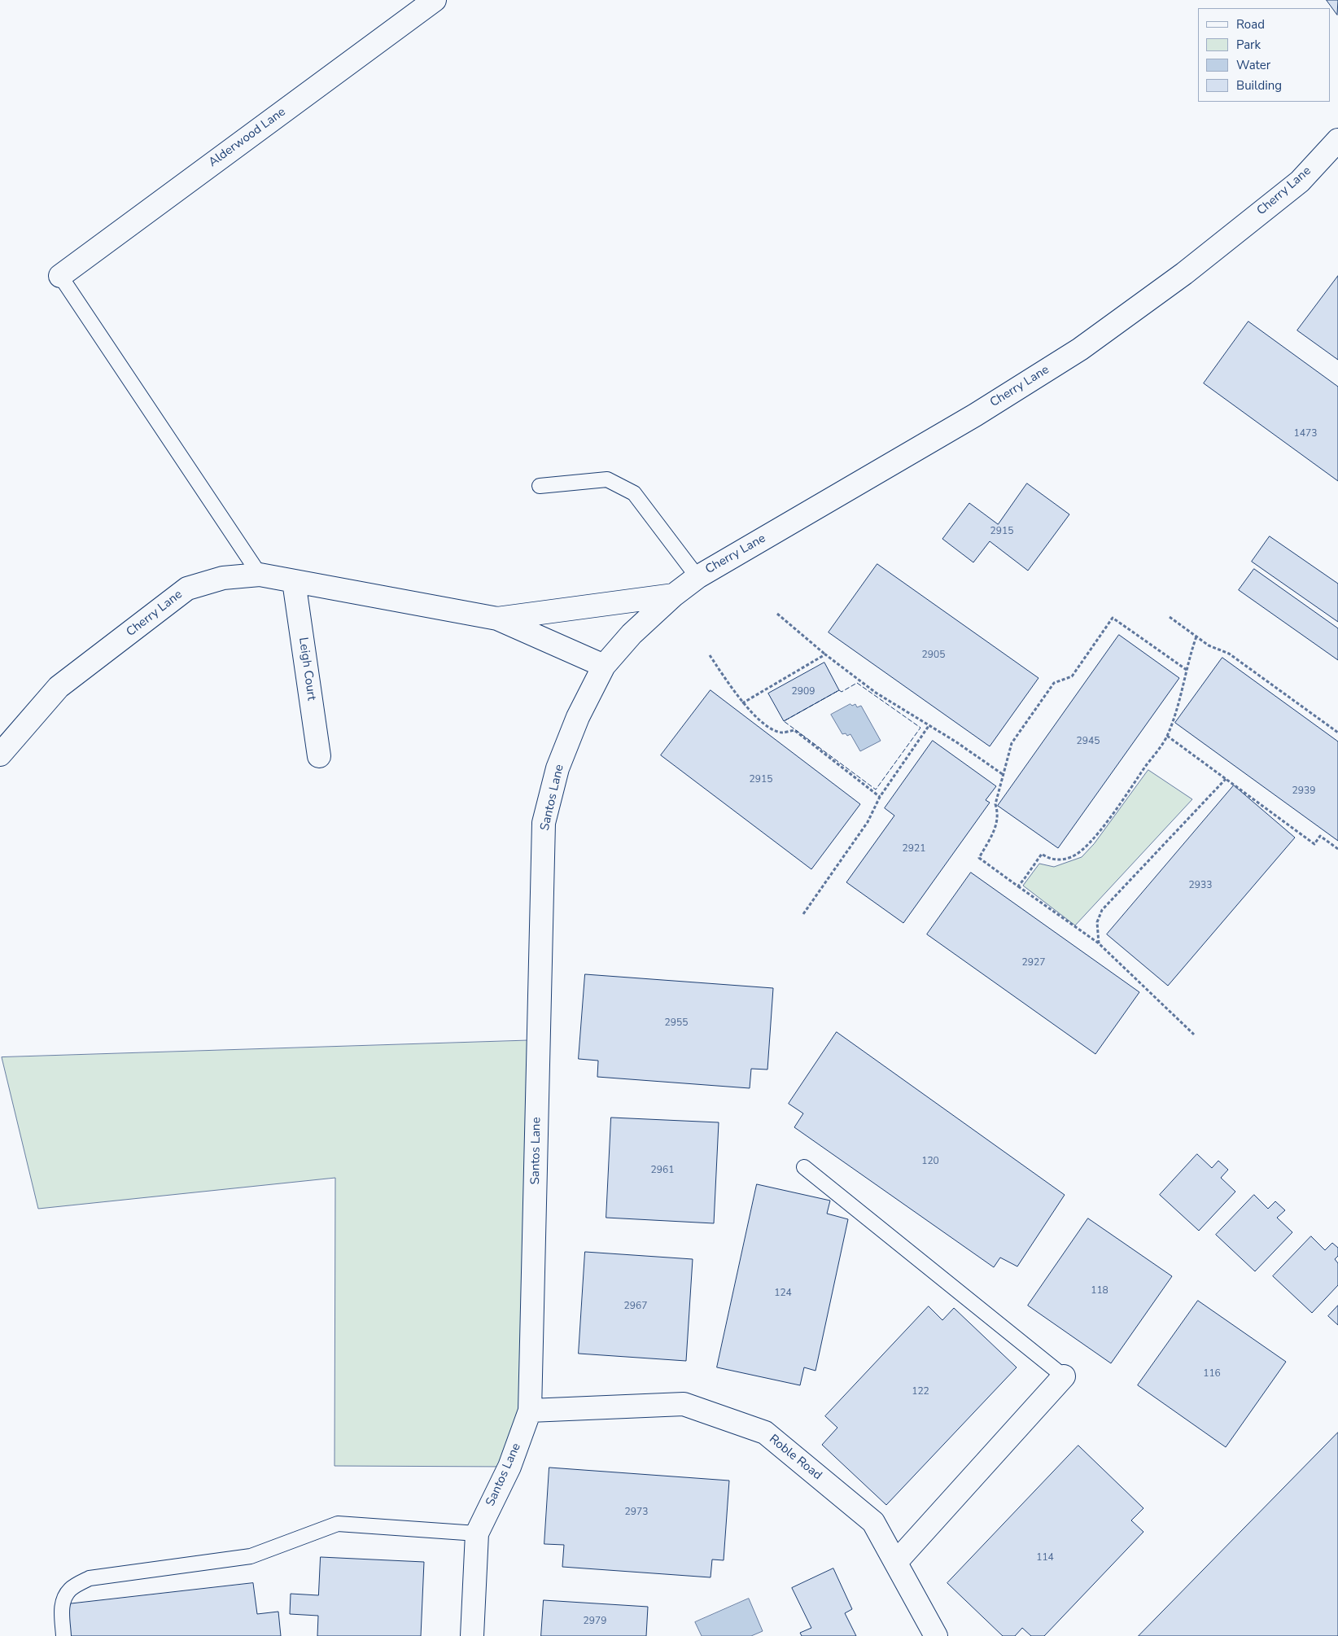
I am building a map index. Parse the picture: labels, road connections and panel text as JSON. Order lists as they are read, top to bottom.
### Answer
{
  "streets": {
    "street": [
      "Alderwood Lane",
      "Cherry Lane",
      "Leigh Court",
      "Santos Lane",
      "Roble Road"
    ]
  },
  "crossings": [
    ["Cherry Lane", "Leigh Court"],
    ["Cherry Lane", "Santos Lane"],
    ["Santos Lane", "Roble Road"]
  ],
  "house_numbers": [
    "1473",
    "2915",
    "2905",
    "2909",
    "2945",
    "2915",
    "2939",
    "2921",
    "2933",
    "2927",
    "2955",
    "120",
    "2961",
    "118",
    "124",
    "2967",
    "116",
    "122",
    "2973",
    "114",
    "2979"
  ],
  "legend": [
    "Road",
    "Park",
    "Water",
    "Building"
  ]
}
